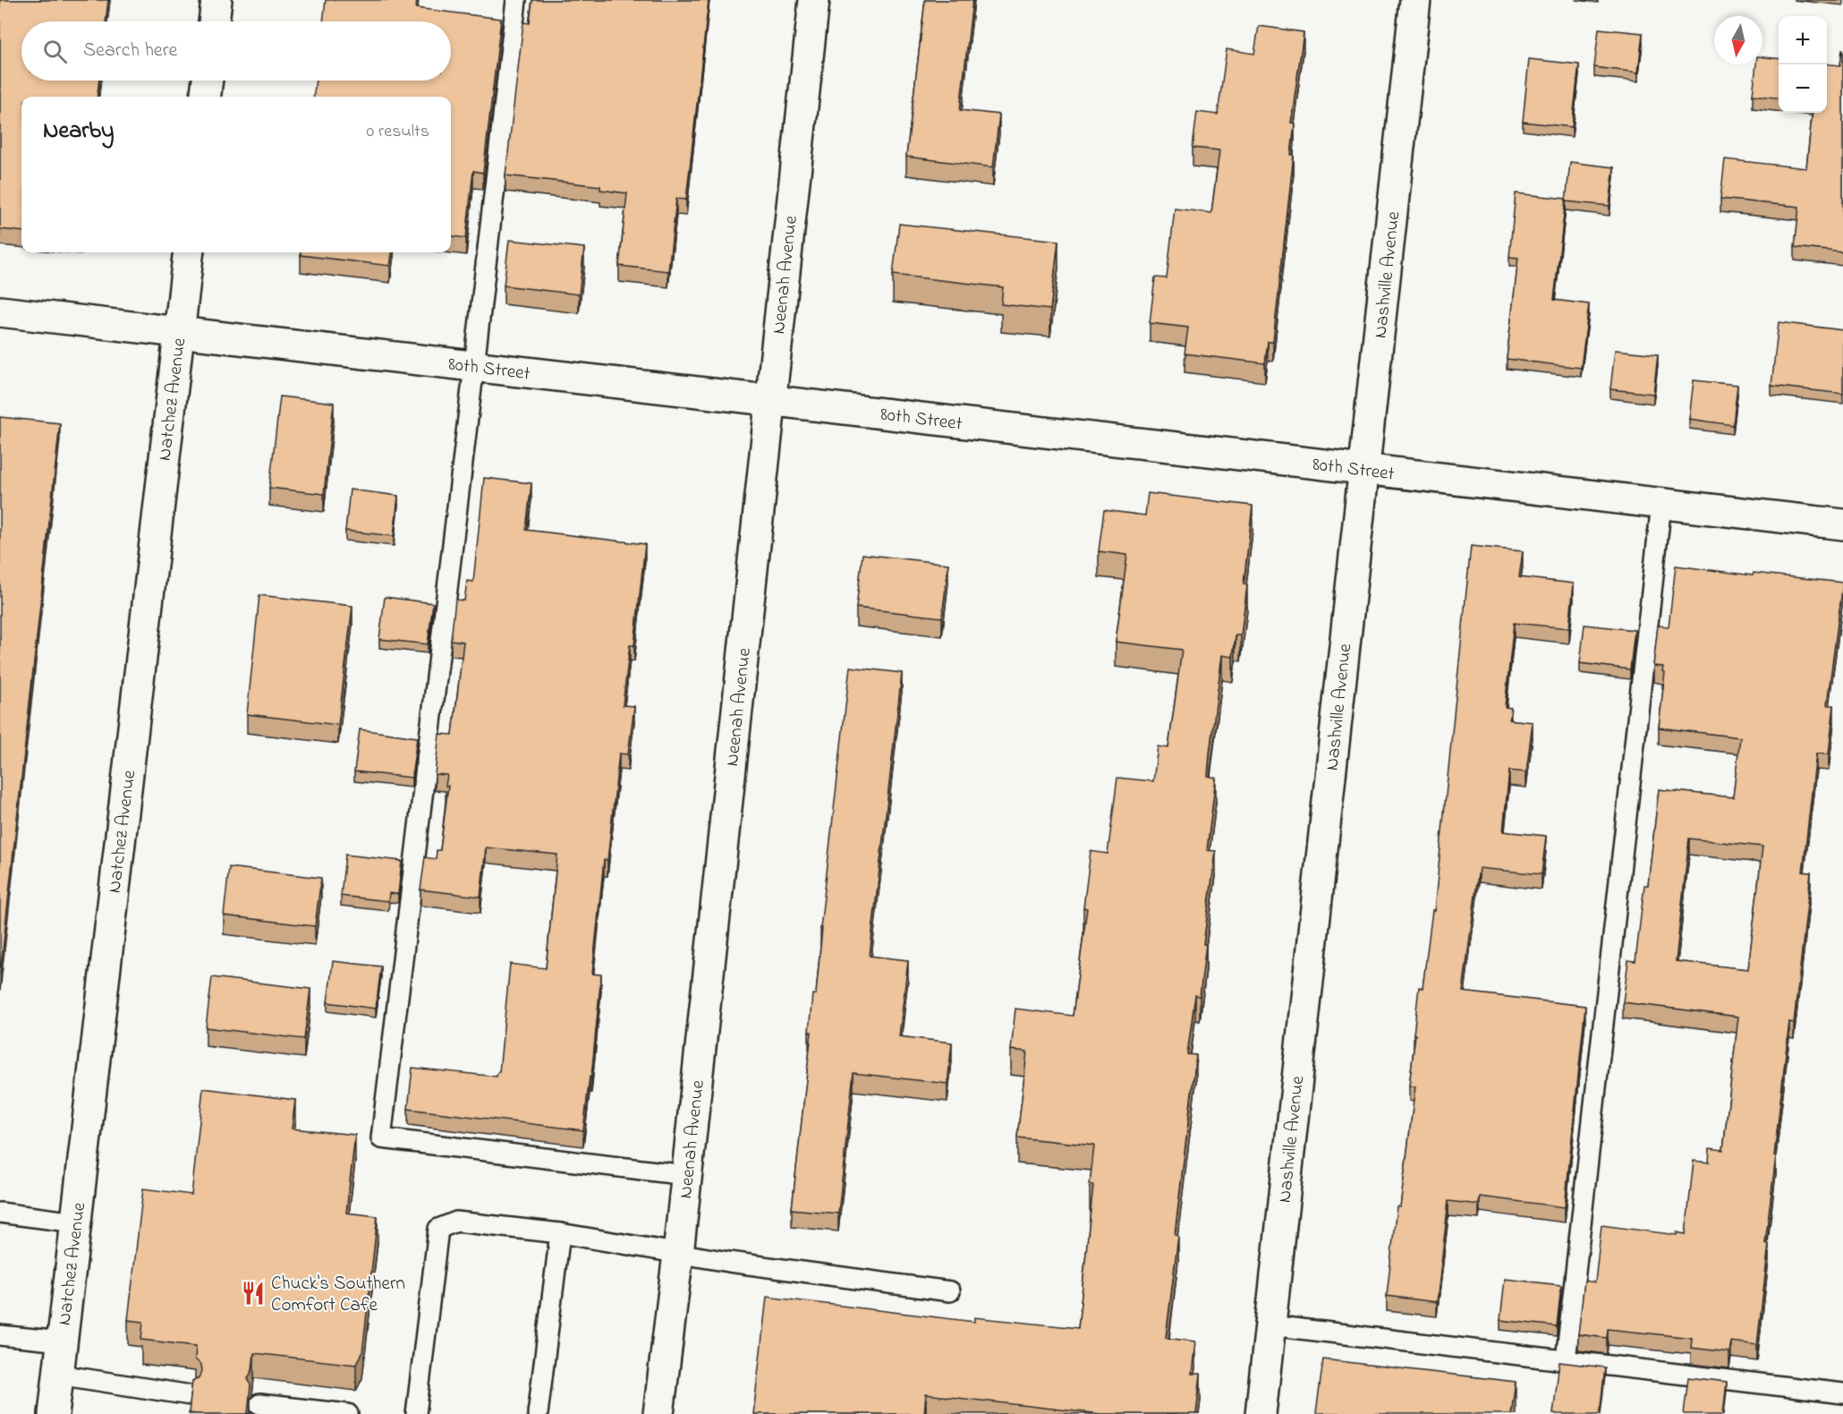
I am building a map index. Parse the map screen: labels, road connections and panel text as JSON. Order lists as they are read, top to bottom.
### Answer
{
  "streets": {
    "street": [
      "Neenah Avenue",
      "Nashville Avenue",
      "80th Street",
      "Natchez Avenue"
    ]
  },
  "crossings": [
    ["Neenah Avenue", "80th Street"],
    ["Nashville Avenue", "80th Street"],
    ["80th Street", "Natchez Avenue"]
  ],
  "places": {
    "restaurant": ["Chuck's Southern Comfort Cafe"]
  },
  "north": "bottom",
  "page": {
    "map_buttons": ["+", "−"],
    "search": "Search here",
    "heading": ["Nearby", "0 results"]
  }
}
